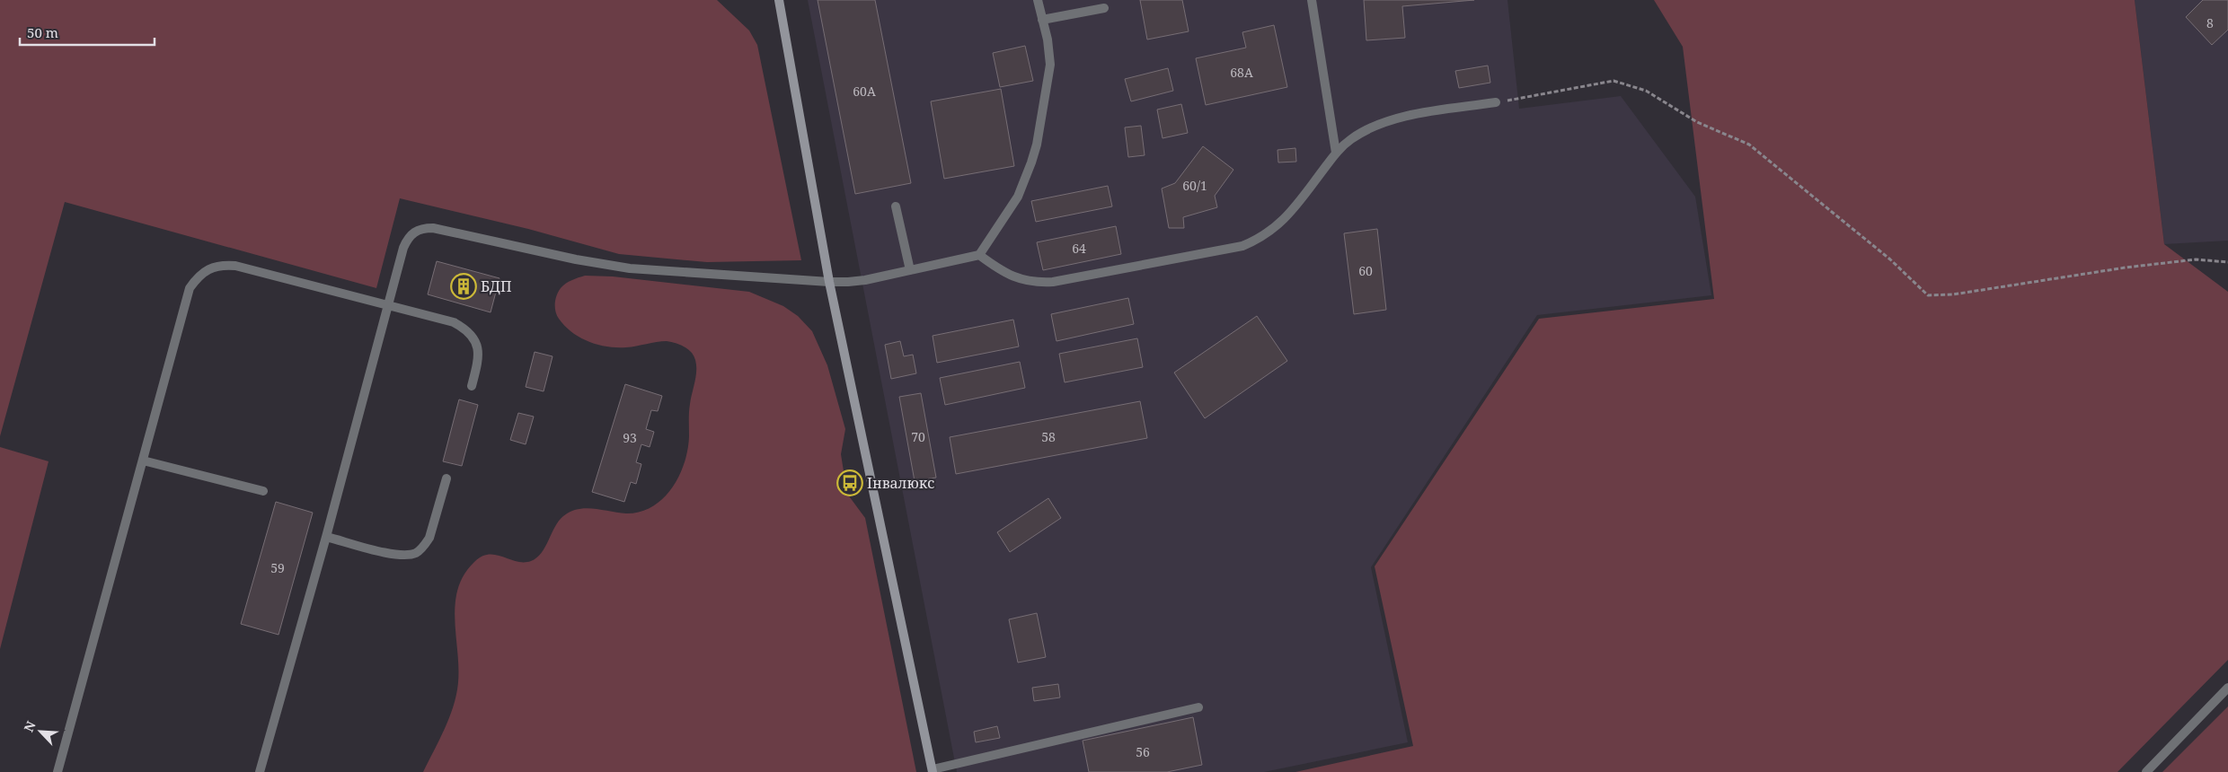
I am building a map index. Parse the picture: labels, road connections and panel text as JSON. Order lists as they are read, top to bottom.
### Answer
{
  "places": {
    "building": ["БДП"],
    "bus stop": ["Інвалюкс"]
  },
  "house_numbers": [
    "8",
    "68А",
    "60А",
    "60/1",
    "64",
    "60",
    "70",
    "58",
    "93",
    "59",
    "56"
  ],
  "scale_bar": "50 m",
  "north": "top left"
}
